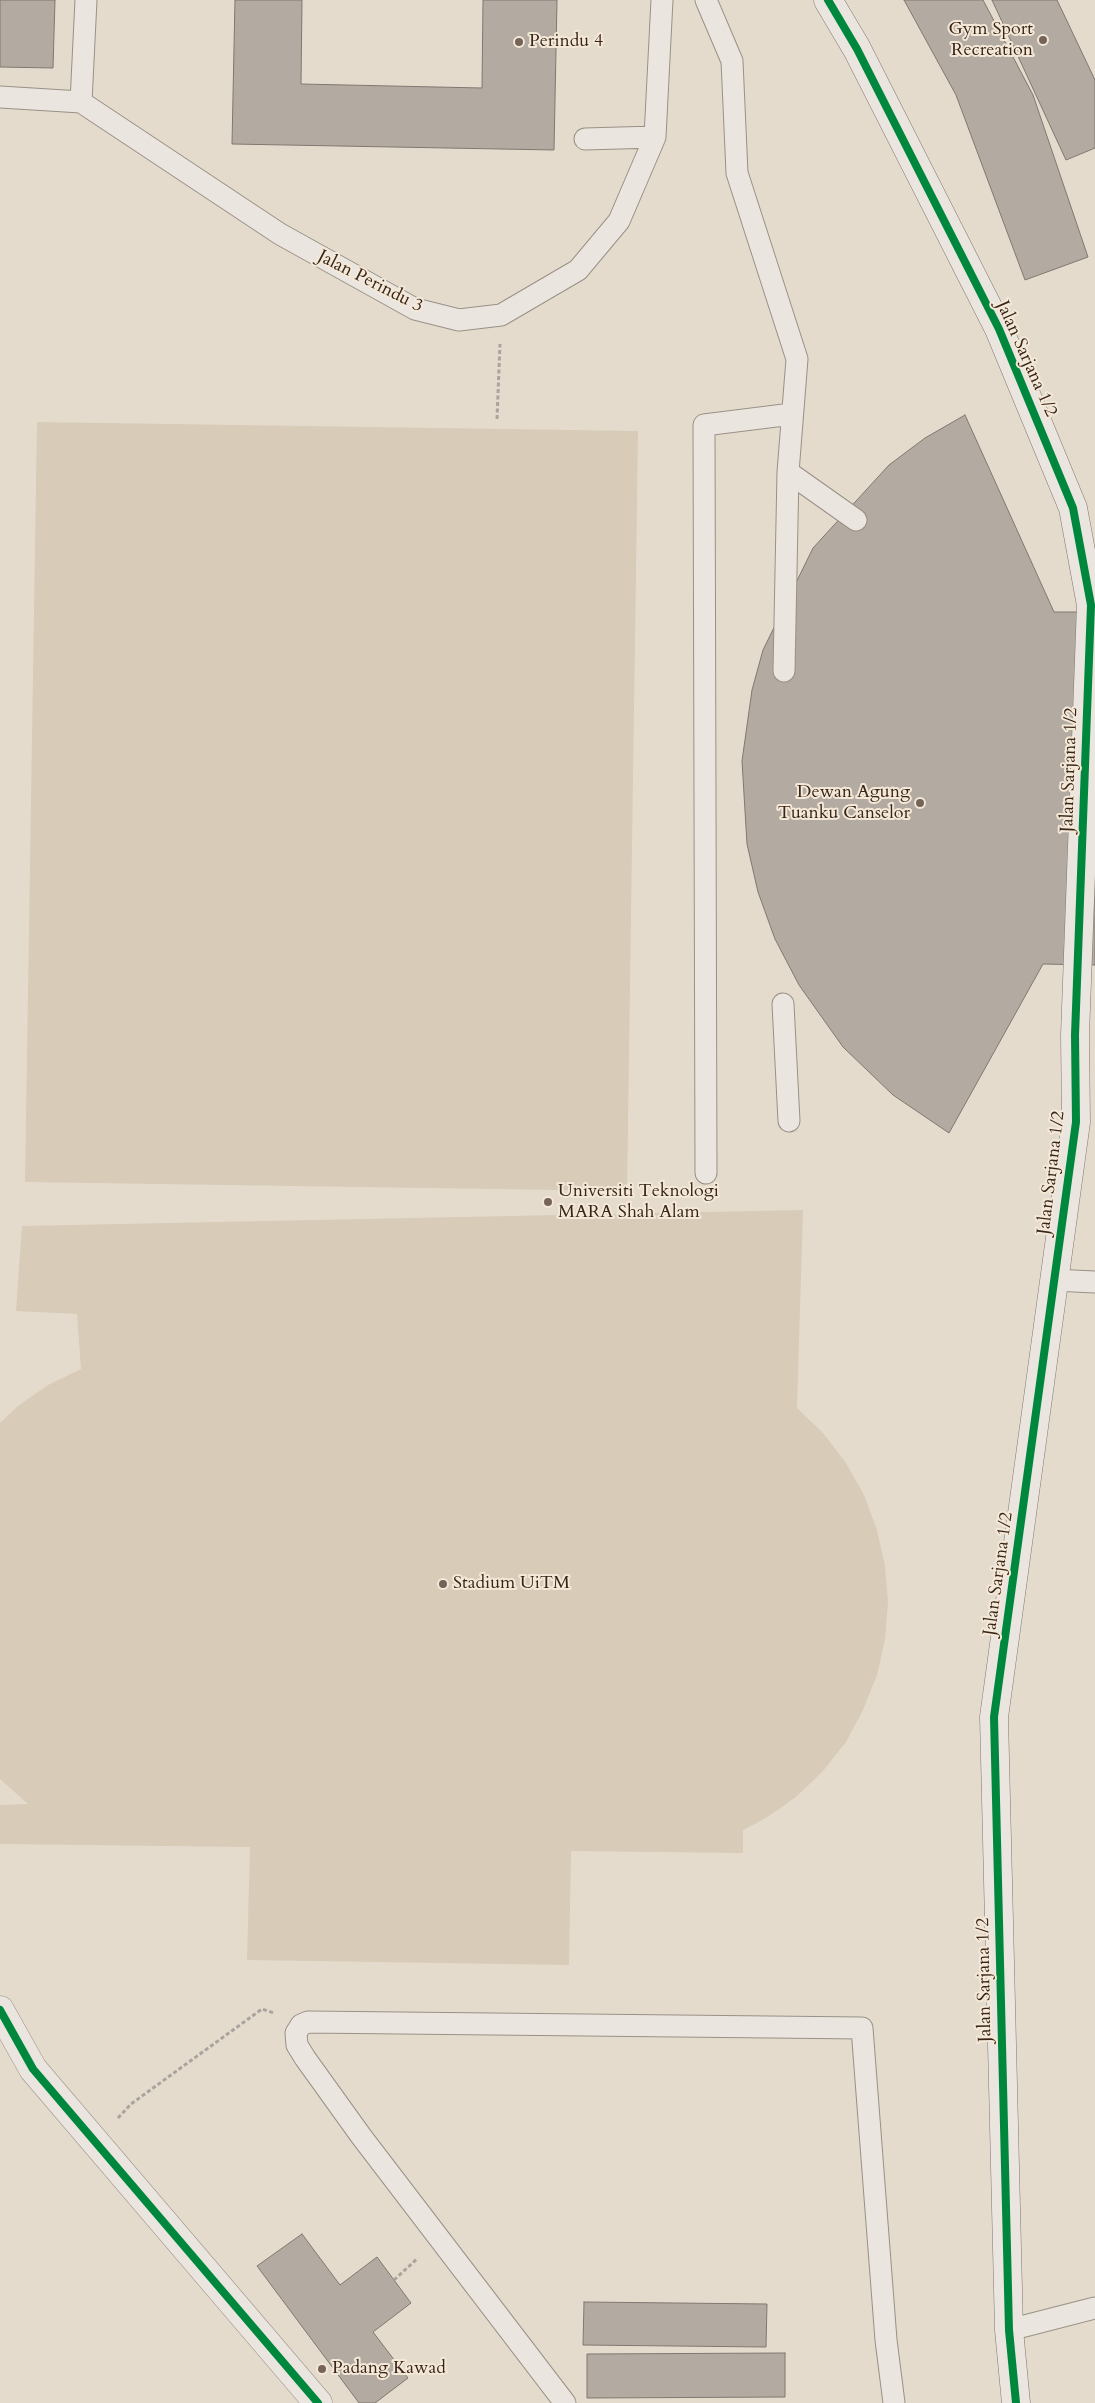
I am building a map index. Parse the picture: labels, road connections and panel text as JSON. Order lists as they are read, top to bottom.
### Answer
{
  "streets": {
    "street": ["Jalan Sarjana 1/2"],
    "lane": ["Jalan Perindu 3"]
  },
  "places": [
    "Gym Sport Recreation",
    "Perindu 4",
    "Dewan Agung Tuanku Canselor",
    "Universiti Teknologi MARA Shah Alam",
    "Stadium UiTM",
    "Padang Kawad"
  ]
}
